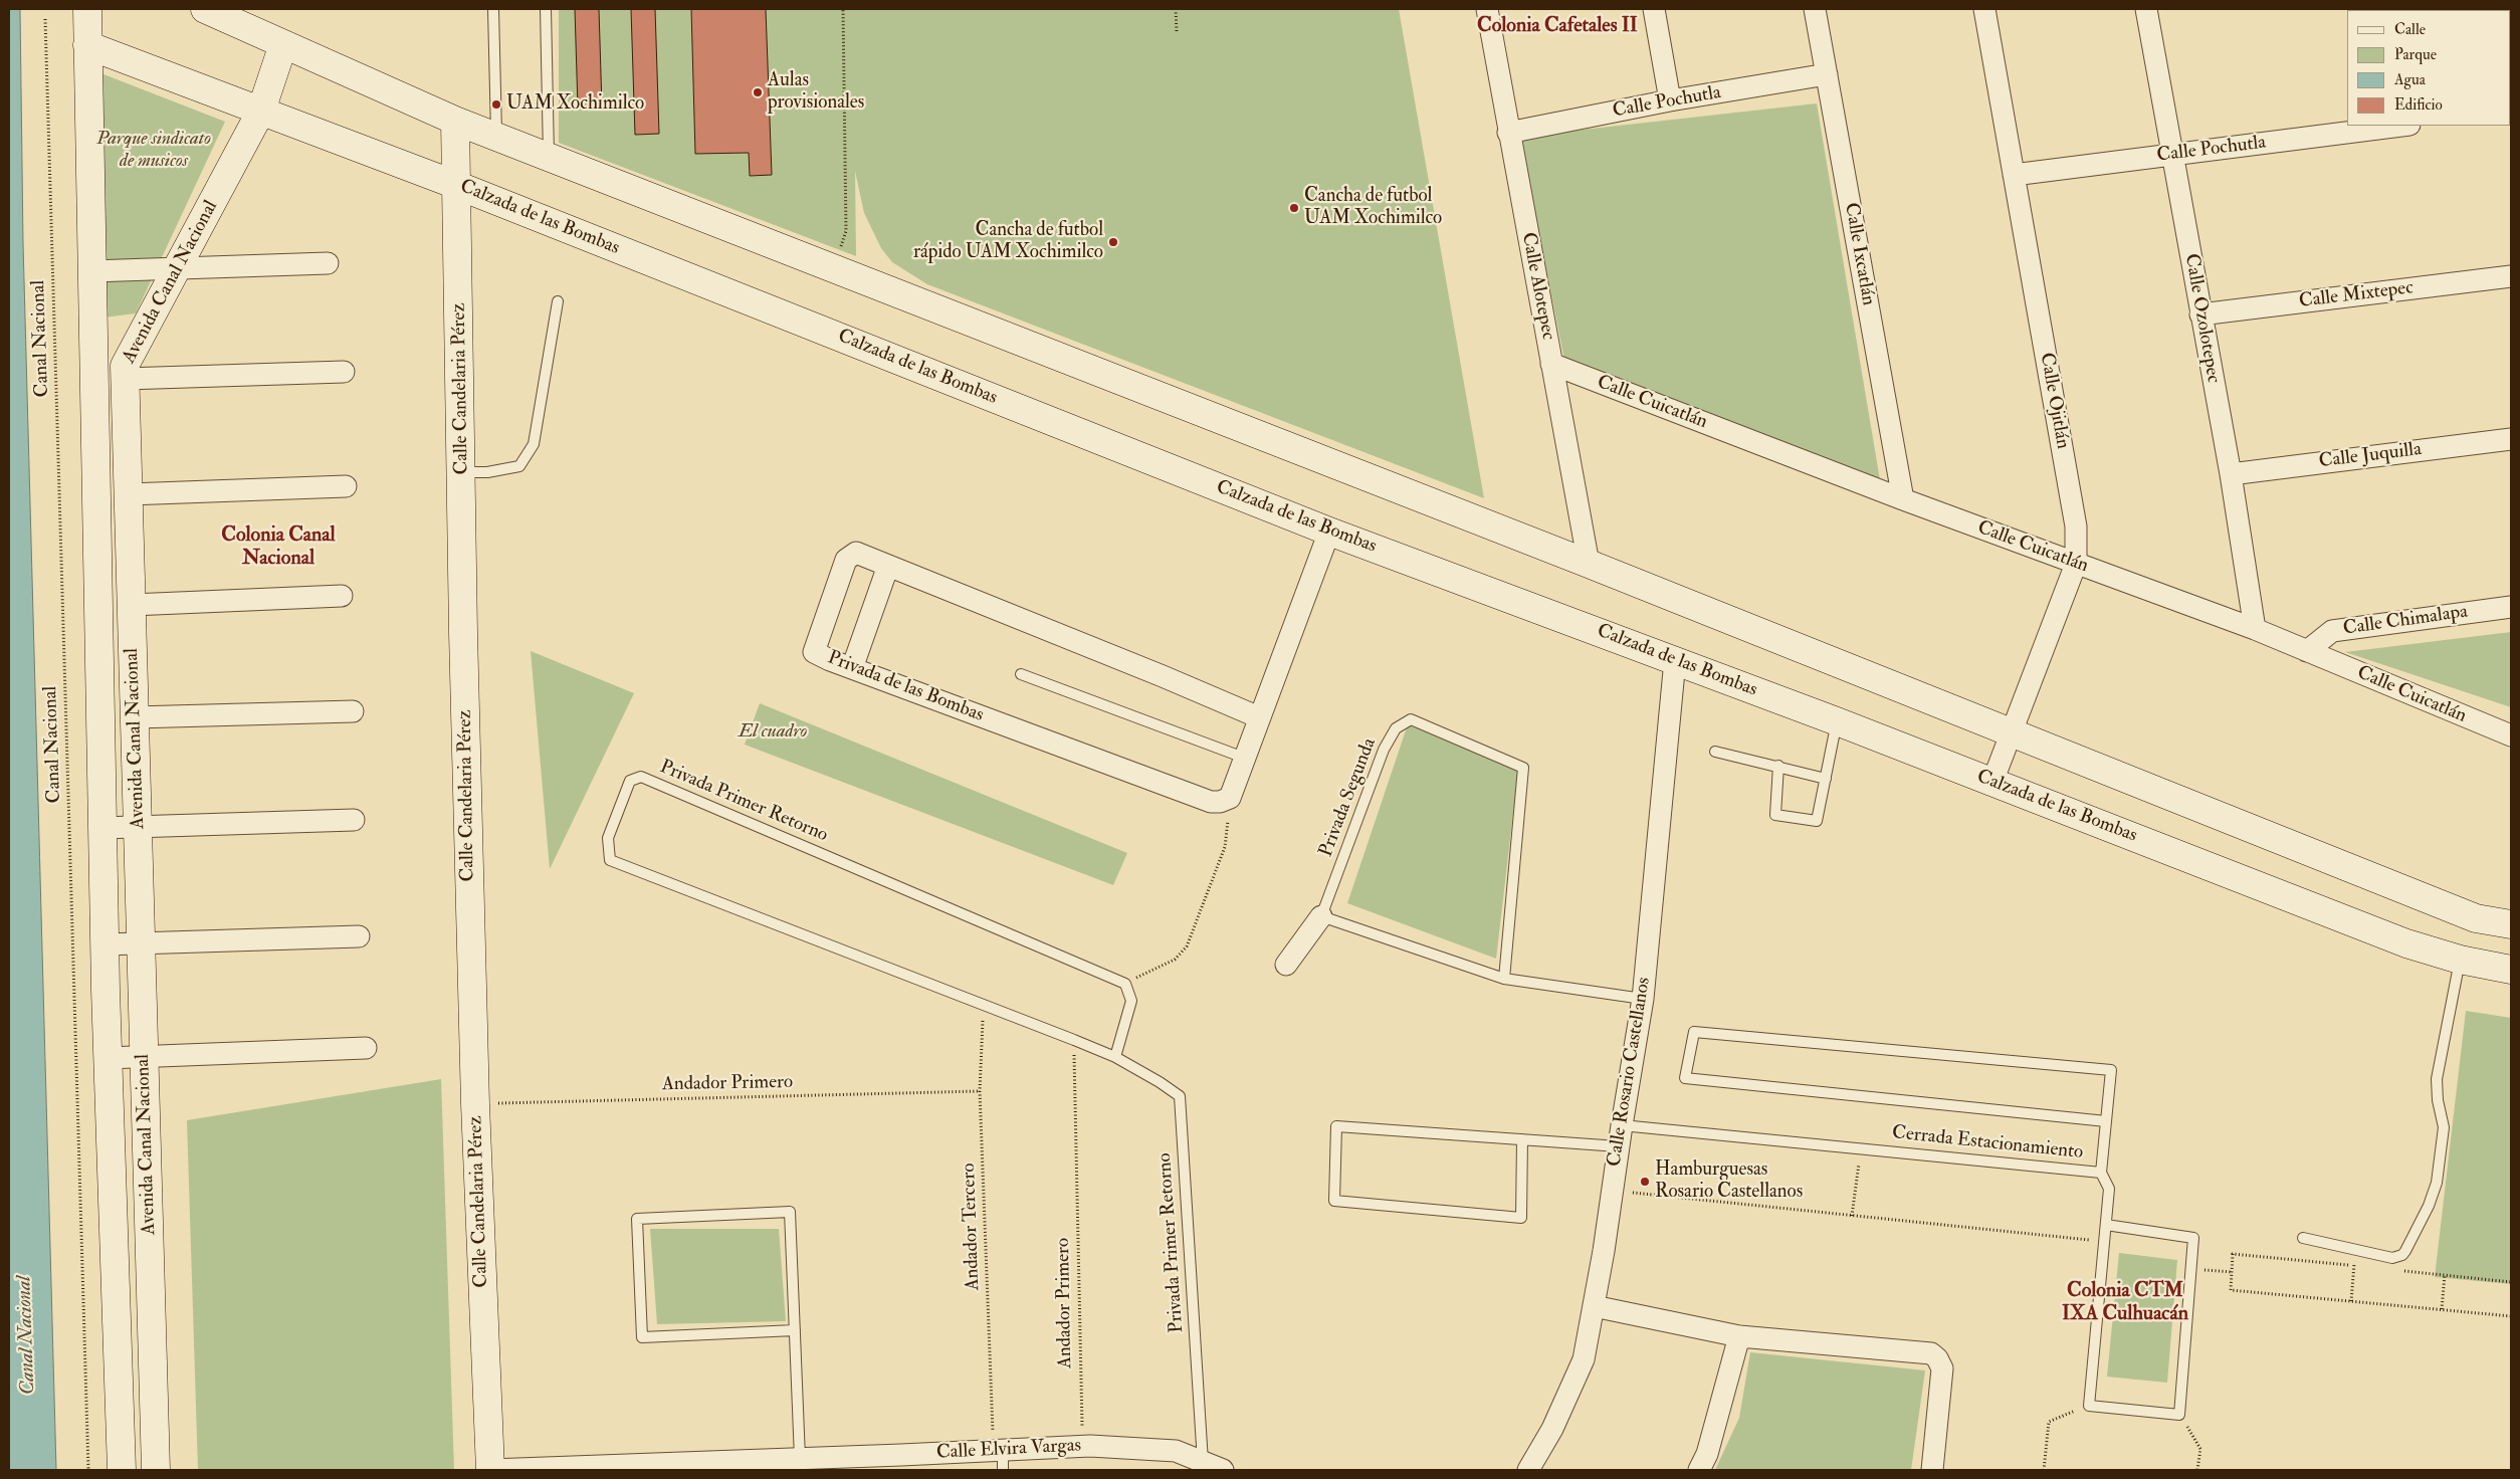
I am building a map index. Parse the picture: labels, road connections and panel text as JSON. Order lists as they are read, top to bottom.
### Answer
{
  "streets": {
    "main road": ["Calzada de las Bombas", "Avenida Canal Nacional", "Calle Candelaria Pérez"],
    "street": [
      "Calle Pochutla",
      "Calle Ixcatlán",
      "Calle Alotepec",
      "Calle Mixtepec",
      "Calle Ozolotepec",
      "Calle Ojitlán",
      "Calle Cuicatlán",
      "Calle Juquilla",
      "Calle Chimalapa",
      "Privada de las Bombas",
      "Calle Rosario Castellanos",
      "Calle Elvira Vargas"
    ],
    "lane": ["Privada Segunda", "Privada Primer Retorno", "Cerrada Estacionamiento"],
    "path": ["Canal Nacional", "Andador Primero", "Andador Tercero"]
  },
  "crossings": [
    ["Calle Pochutla", "Calle Ixcatlán"],
    ["Calle Pochutla", "Calle Alotepec"],
    ["Calle Pochutla", "Calle Ozolotepec"],
    ["Calle Pochutla", "Calle Ojitlán"],
    ["Calzada de las Bombas", "Avenida Canal Nacional"],
    ["Calzada de las Bombas", "Calle Candelaria Pérez"],
    ["Calzada de las Bombas", "Calle Ojitlán"],
    ["Calzada de las Bombas", "Calle Rosario Castellanos"],
    ["Calle Ixcatlán", "Calle Cuicatlán"],
    ["Calle Alotepec", "Calle Cuicatlán"],
    ["Calle Mixtepec", "Calle Ozolotepec"],
    ["Calle Ozolotepec", "Calle Cuicatlán"],
    ["Calle Ozolotepec", "Calle Juquilla"],
    ["Calle Candelaria Pérez", "Andador Primero"],
    ["Calle Candelaria Pérez", "Calle Elvira Vargas"],
    ["Calle Ojitlán", "Calle Cuicatlán"],
    ["Calle Cuicatlán", "Calle Chimalapa"],
    ["Privada Primer Retorno", "Andador Primero"],
    ["Privada Primer Retorno", "Andador Tercero"],
    ["Privada Primer Retorno", "Calle Elvira Vargas"],
    ["Calle Rosario Castellanos", "Cerrada Estacionamiento"],
    ["Andador Primero", "Andador Tercero"],
    ["Andador Primero", "Calle Elvira Vargas"],
    ["Andador Tercero", "Calle Elvira Vargas"]
  ],
  "districts": ["Colonia Cafetales II", "Colonia Canal Nacional", "Colonia CTM IXA Culhuacán"],
  "water": ["Canal Nacional"],
  "parks": ["Parque sindicato de musicos", "El cuadro"],
  "places": [
    "Aulas provisionales",
    "UAM Xochimilco",
    "Cancha de futbol UAM Xochimilco",
    "Cancha de futbol rápido UAM Xochimilco",
    "Hamburguesas Rosario Castellanos"
  ],
  "legend": [
    "Calle",
    "Parque",
    "Agua",
    "Edificio"
  ]
}
